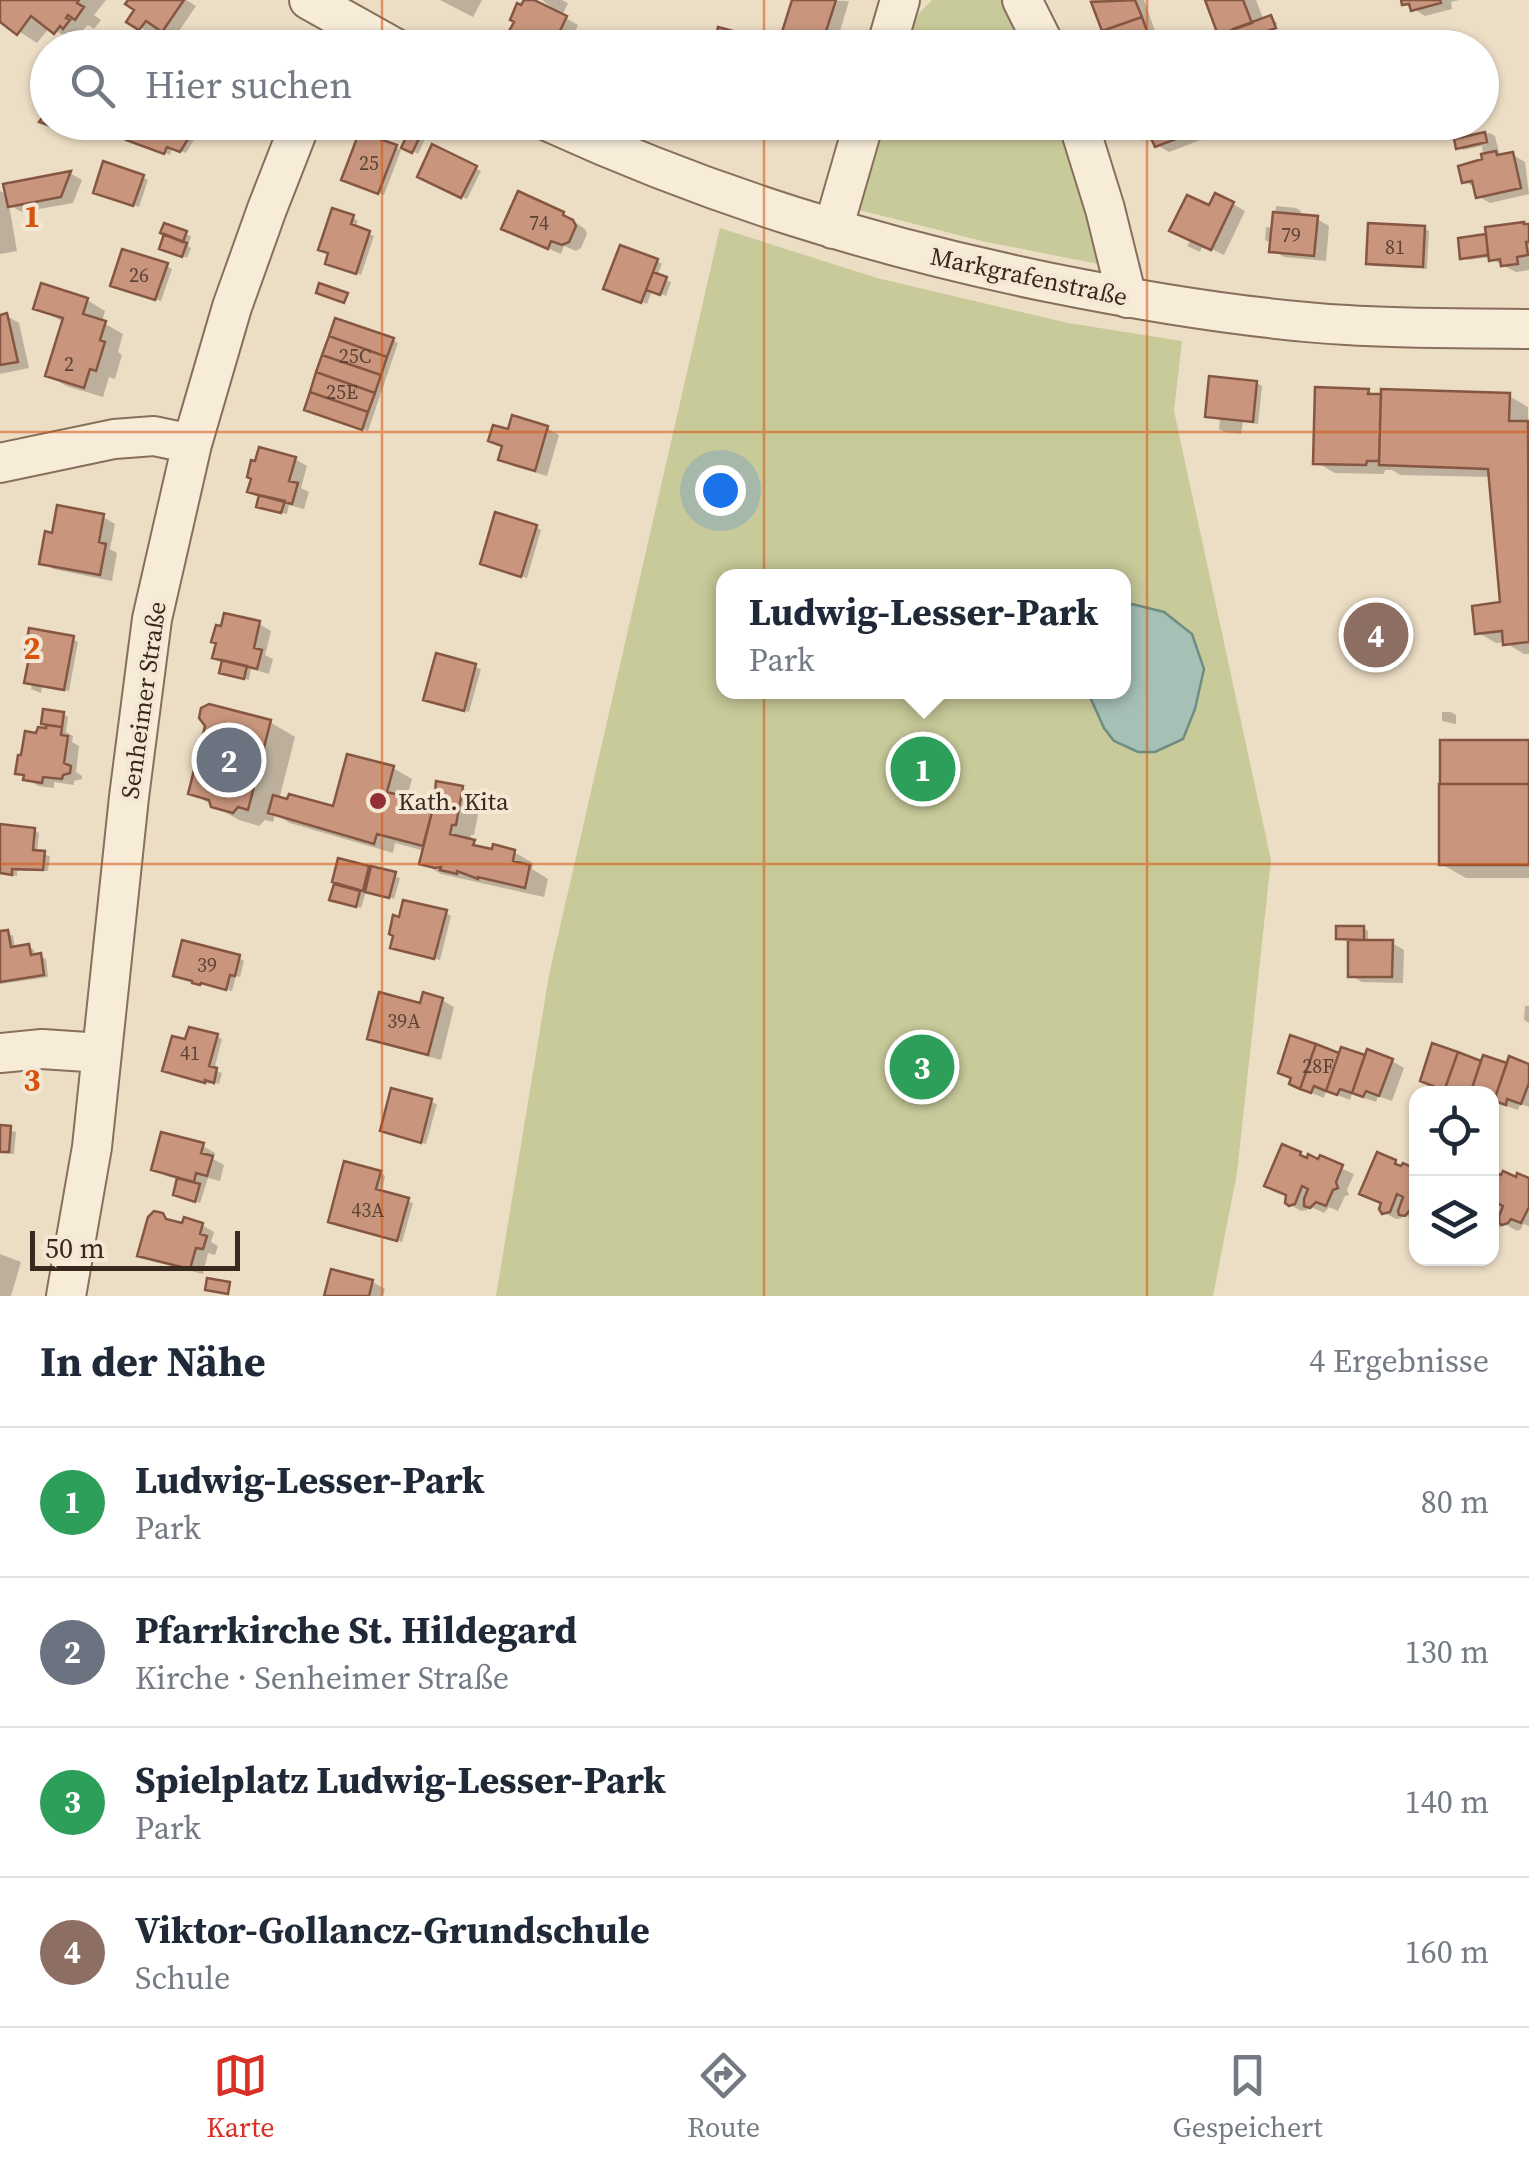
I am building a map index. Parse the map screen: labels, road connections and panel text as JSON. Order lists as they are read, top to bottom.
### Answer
{
  "streets": {
    "street": ["Markgrafenstraße", "Senheimer Straße"]
  },
  "places": ["Kath. Kita"],
  "house_numbers": [
    "25",
    "74",
    "79",
    "81",
    "26",
    "25C",
    "2",
    "25E",
    "39",
    "39A",
    "41",
    "28F",
    "43A"
  ],
  "scale_bar": "50 m",
  "page": {
    "search": "Hier suchen",
    "popup": ["Ludwig-Lesser-Park", "Park"],
    "pins": [
      "4",
      "2",
      "1",
      "3"
    ],
    "scale": "50 m",
    "heading": ["In der Nähe", "4 Ergebnisse"],
    "list": [
      {
        "mark": "1",
        "name": "Ludwig-Lesser-Park",
        "note": "Park",
        "value": "80 m"
      },
      {
        "mark": "2",
        "name": "Pfarrkirche St. Hildegard",
        "note": "Kirche · Senheimer Straße",
        "value": "130 m"
      },
      {
        "mark": "3",
        "name": "Spielplatz Ludwig-Lesser-Park",
        "note": "Park",
        "value": "140 m"
      },
      {
        "mark": "4",
        "name": "Viktor-Gollancz-Grundschule",
        "note": "Schule",
        "value": "160 m"
      }
    ],
    "nav": ["Karte", "Route", "Gespeichert"]
  },
  "grid": {
    "rows": ["1", "2", "3"]
  }
}
